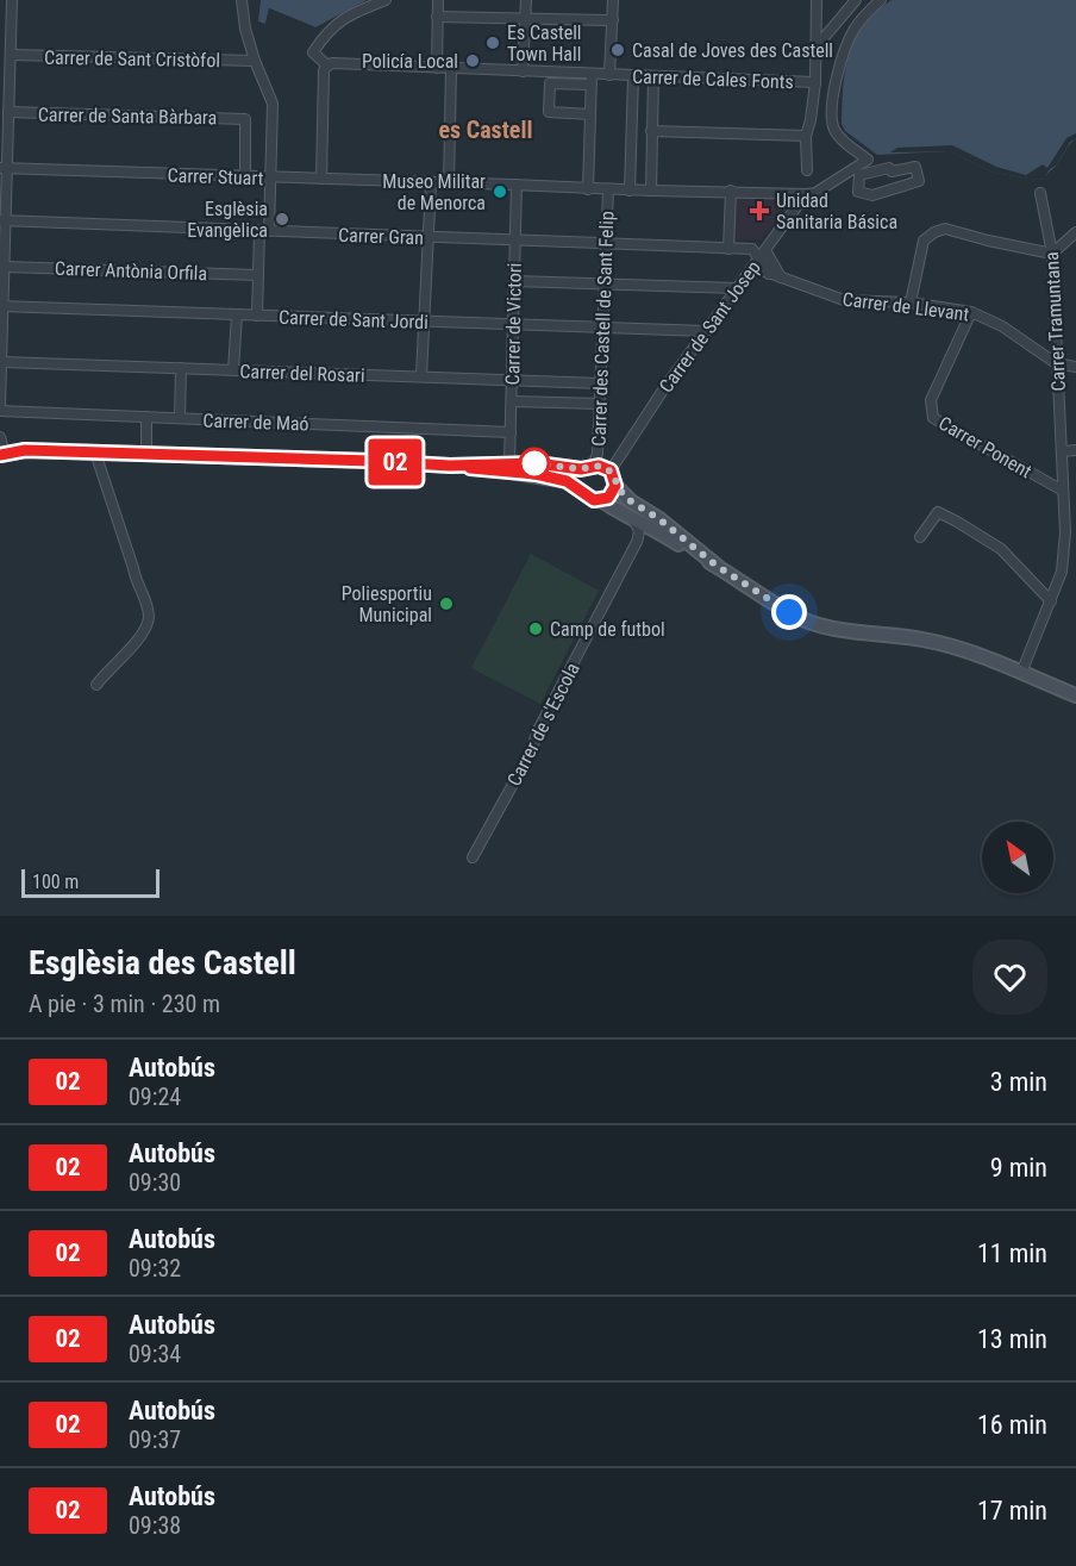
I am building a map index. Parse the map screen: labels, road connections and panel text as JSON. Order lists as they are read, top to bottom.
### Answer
{
  "streets": {
    "street": [
      "Carrer de Sant Cristòfol",
      "Carrer de Cales Fonts",
      "Carrer de Santa Bàrbara",
      "Carrer Stuart",
      "Carrer Gran",
      "Carrer Antònia Orfila",
      "Carrer de Llevant",
      "Carrer de Sant Jordi",
      "Carrer Tramuntana",
      "Carrer de Victori",
      "Carrer de Sant Josep",
      "Carrer des Castell de Sant Felip",
      "Carrer del Rosari",
      "Carrer de Maó",
      "Carrer Ponent",
      "Carrer de s'Escola"
    ]
  },
  "crossings": [
    ["Carrer de Santa Bàrbara", "Carrer Stuart"],
    ["Carrer Stuart", "Carrer de Victori"],
    ["Carrer Gran", "Carrer de Victori"],
    ["Carrer Gran", "Carrer de Sant Josep"],
    ["Carrer Gran", "Carrer des Castell de Sant Felip"],
    ["Carrer de Llevant", "Carrer Tramuntana"],
    ["Carrer de Llevant", "Carrer de Sant Josep"],
    ["Carrer de Llevant", "Carrer Ponent"],
    ["Carrer de Sant Jordi", "Carrer de Victori"],
    ["Carrer de Sant Jordi", "Carrer de Sant Josep"],
    ["Carrer de Sant Jordi", "Carrer des Castell de Sant Felip"],
    ["Carrer Tramuntana", "Carrer Ponent"],
    ["Carrer de Victori", "Carrer del Rosari"],
    ["Carrer de Victori", "Carrer de Maó"],
    ["Carrer de Sant Josep", "Carrer des Castell de Sant Felip"],
    ["Carrer des Castell de Sant Felip", "Carrer del Rosari"]
  ],
  "districts": ["es Castell"],
  "places": {
    "other": [
      "Es Castell Town Hall",
      "Casal de Joves des Castell",
      "Policía Local",
      "Museo Militar de Menorca",
      "Esglèsia Evangèlica",
      "Poliesportiu Municipal",
      "Camp de futbol"
    ],
    "health": ["Unidad Sanitaria Básica"]
  },
  "lines": ["bus line 02"],
  "scale_bar": "100 m",
  "north": "top left",
  "page": {
    "on_map": "02",
    "scale": "100 m",
    "heading": ["Esglèsia des Castell", "A pie · 3 min · 230 m"],
    "list": [
      {
        "mark": "02",
        "name": "Autobús",
        "note": "09:24",
        "value": "3 min"
      },
      {
        "mark": "02",
        "name": "Autobús",
        "note": "09:30",
        "value": "9 min"
      },
      {
        "mark": "02",
        "name": "Autobús",
        "note": "09:32",
        "value": "11 min"
      },
      {
        "mark": "02",
        "name": "Autobús",
        "note": "09:34",
        "value": "13 min"
      },
      {
        "mark": "02",
        "name": "Autobús",
        "note": "09:37",
        "value": "16 min"
      },
      {
        "mark": "02",
        "name": "Autobús",
        "note": "09:38",
        "value": "17 min"
      }
    ]
  }
}
